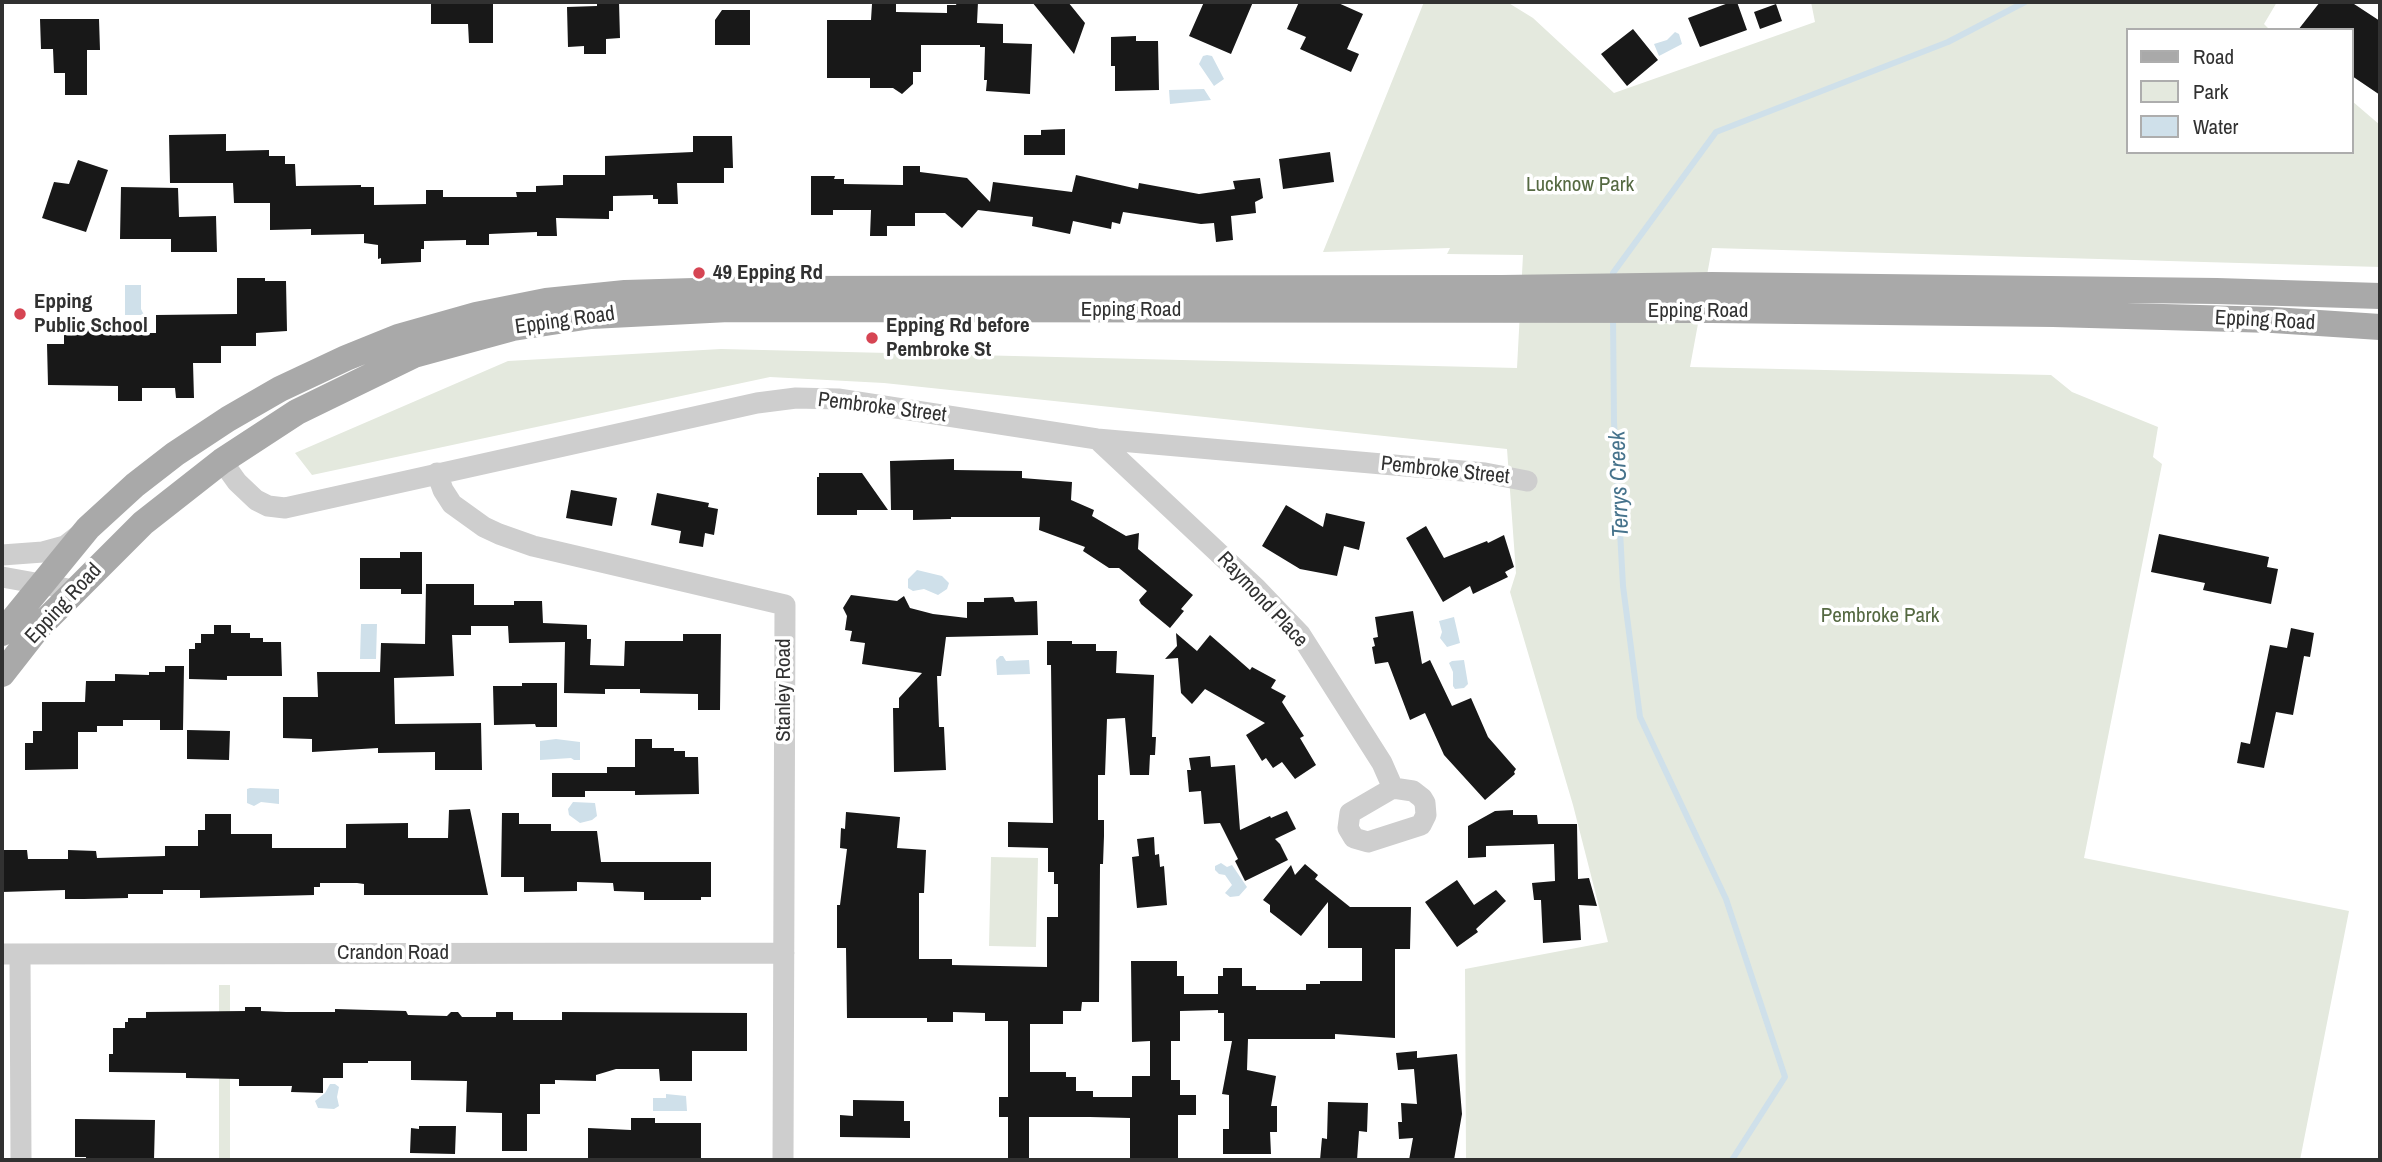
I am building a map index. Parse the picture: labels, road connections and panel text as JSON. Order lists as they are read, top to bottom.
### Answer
{
  "streets": {
    "main road": ["Epping Road"],
    "street": [
      "Pembroke Street",
      "Raymond Place",
      "Stanley Road",
      "Crandon Road"
    ]
  },
  "crossings": [
    ["Epping Road", "Pembroke Street"],
    ["Pembroke Street", "Raymond Place"],
    ["Pembroke Street", "Stanley Road"],
    ["Stanley Road", "Crandon Road"]
  ],
  "water": ["Terrys Creek"],
  "parks": ["Lucknow Park", "Pembroke Park"],
  "places": ["49 Epping Rd", "Epping Public School", "Epping Rd before Pembroke St"],
  "legend": ["Road", "Park", "Water"]
}
